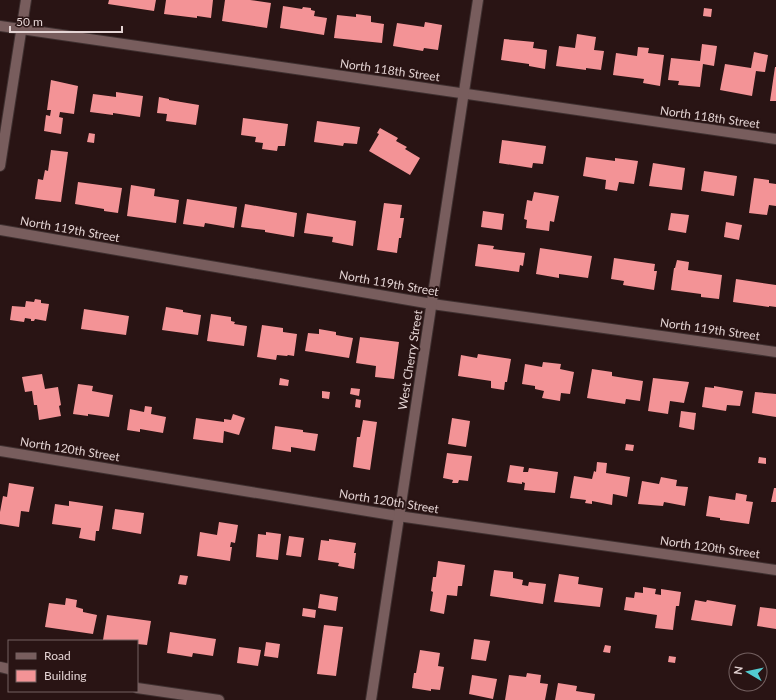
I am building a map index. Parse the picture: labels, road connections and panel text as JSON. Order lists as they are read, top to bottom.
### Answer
{
  "streets": {
    "street": [
      "North 118th Street",
      "North 119th Street",
      "West Cherry Street",
      "North 120th Street"
    ]
  },
  "crossings": [
    ["North 118th Street", "West Cherry Street"],
    ["North 119th Street", "West Cherry Street"],
    ["West Cherry Street", "North 120th Street"]
  ],
  "legend": ["Road", "Building"],
  "scale_bar": "50 m",
  "north": "left"
}
